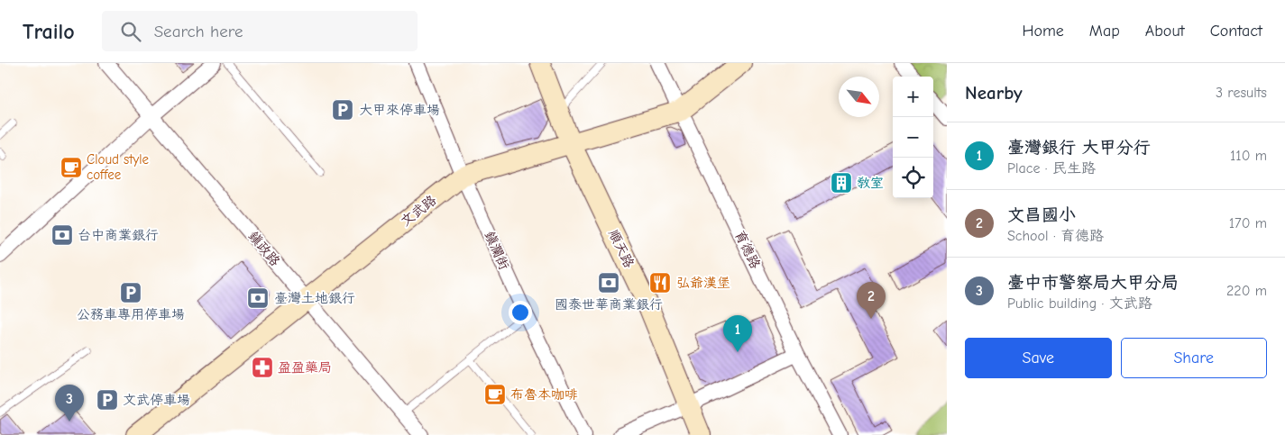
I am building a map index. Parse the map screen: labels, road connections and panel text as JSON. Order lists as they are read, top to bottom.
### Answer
{
  "streets": {
    "main road": ["文武路", "順天路"],
    "street": ["鎮政路", "育德路", "鎮瀾街"]
  },
  "crossings": [
    ["文武路", "鎮政路"],
    ["文武路", "順天路"],
    ["文武路", "育德路"],
    ["文武路", "鎮瀾街"]
  ],
  "places": {
    "parking": ["大甲來停車場", "公務車專用停車場", "文武停車場"],
    "cafe": ["Cloud style coffee", "布魯本咖啡"],
    "building": ["教室"],
    "bank": ["台中商業銀行", "國泰世華商業銀行", "臺灣土地銀行"],
    "restaurant": ["弘爺漢堡"],
    "pharmacy": ["盈盈藥局"]
  },
  "north": "bottom right",
  "page": {
    "header": "Trailo",
    "search": "Search here",
    "nav": [
      "Home",
      "Map",
      "About",
      "Contact"
    ],
    "heading": ["Nearby", "3 results"],
    "map_buttons": ["+", "−"],
    "list": [
      {
        "mark": "1",
        "name": "臺灣銀行 大甲分行",
        "note": "Place · 民生路",
        "value": "110 m"
      },
      {
        "mark": "2",
        "name": "文昌國小",
        "note": "School · 育德路",
        "value": "170 m"
      },
      {
        "mark": "3",
        "name": "臺中市警察局大甲分局",
        "note": "Public building · 文武路",
        "value": "220 m"
      }
    ],
    "pins": ["2", "1", "3"],
    "buttons": ["Save", "Share"]
  }
}
